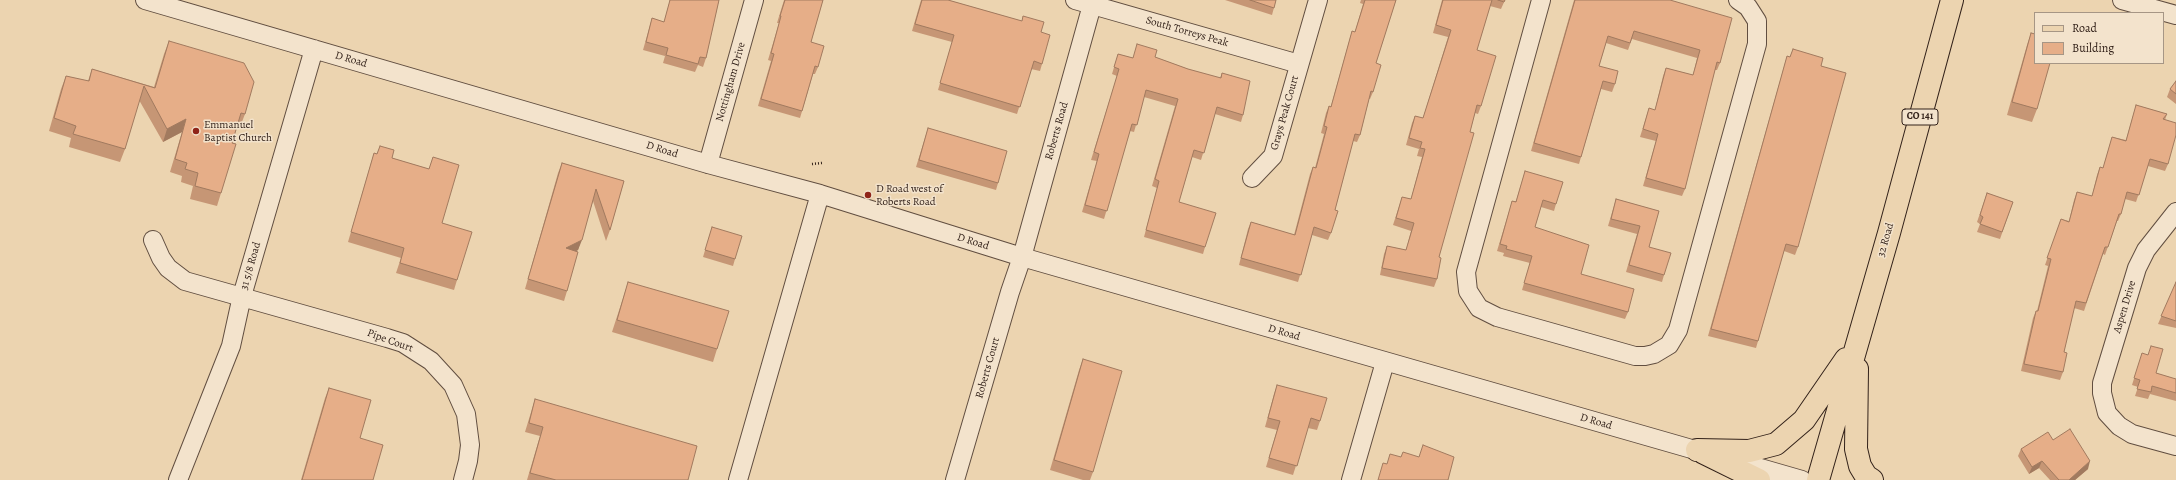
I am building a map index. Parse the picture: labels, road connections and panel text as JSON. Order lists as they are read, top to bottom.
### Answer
{
  "streets": {
    "main road": ["CO 141", "32 Road"],
    "street": [
      "South Torreys Peak",
      "D Road",
      "Nottingham Drive",
      "Grays Peak Court",
      "Roberts Road",
      "31 5/8 Road",
      "Aspen Drive",
      "Pipe Court",
      "Roberts Court"
    ]
  },
  "crossings": [
    ["South Torreys Peak", "Grays Peak Court"],
    ["South Torreys Peak", "Roberts Road"],
    ["D Road", "Nottingham Drive"],
    ["D Road", "Roberts Road"],
    ["D Road", "31 5/8 Road"],
    ["D Road", "Roberts Court"],
    ["Roberts Road", "Roberts Court"],
    ["31 5/8 Road", "Pipe Court"]
  ],
  "places": ["Emmanuel Baptist Church", "D Road west of Roberts Road"],
  "legend": ["Road", "Building"]
}
